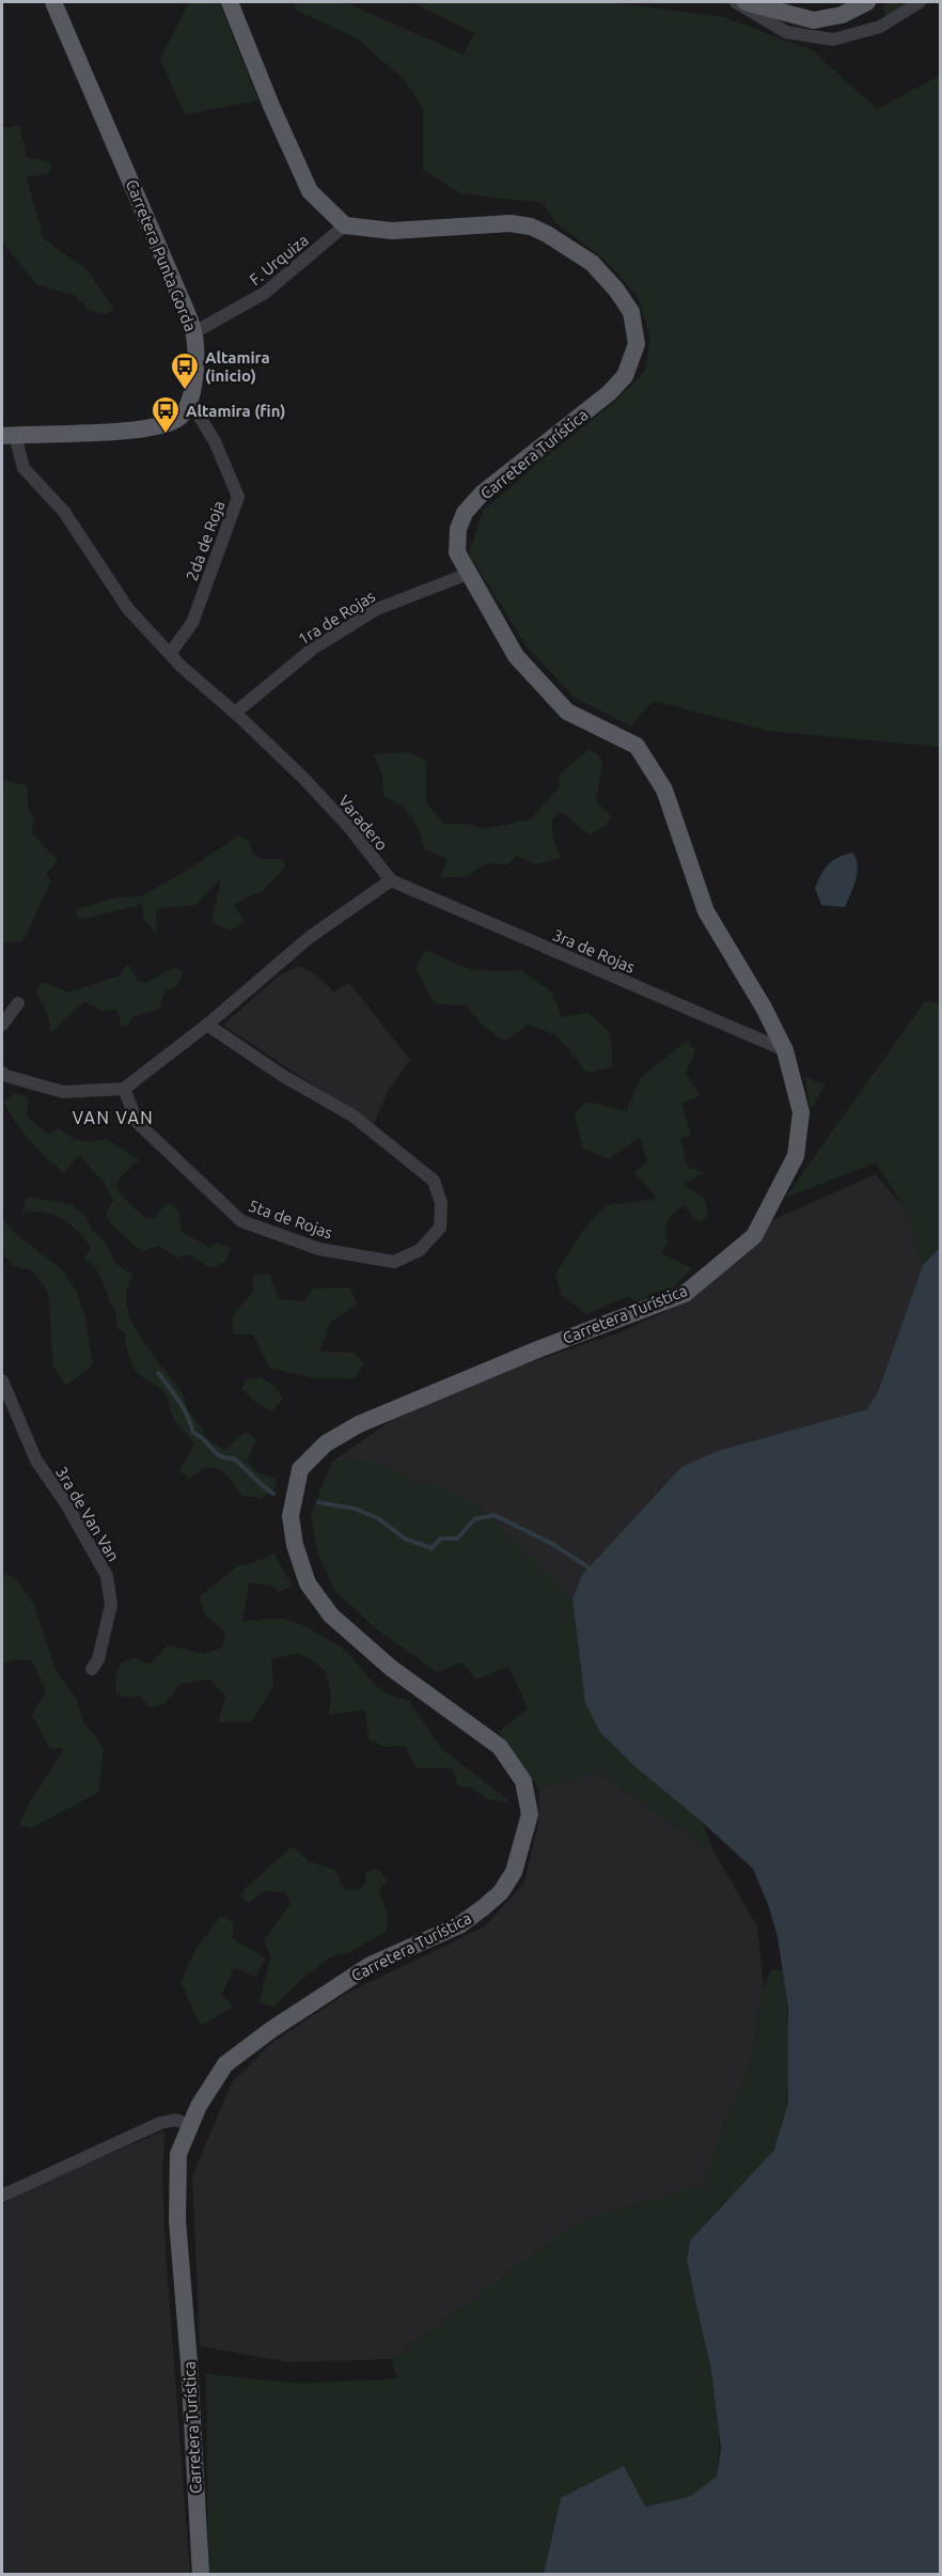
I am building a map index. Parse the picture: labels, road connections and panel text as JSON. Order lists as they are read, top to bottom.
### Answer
{
  "streets": {
    "main road": ["Carretera Punta Gorda", "Carretera Turística"],
    "street": [
      "F. Urquiza",
      "2da de Roja",
      "1ra de Rojas",
      "Varadero",
      "3ra de Rojas",
      "5ta de Rojas",
      "3ra de Van Van"
    ]
  },
  "crossings": [
    ["Carretera Punta Gorda", "F. Urquiza"],
    ["Carretera Punta Gorda", "2da de Roja"],
    ["F. Urquiza", "Carretera Turística"],
    ["Carretera Turística", "1ra de Rojas"],
    ["Carretera Turística", "3ra de Rojas"],
    ["2da de Roja", "Varadero"],
    ["1ra de Rojas", "Varadero"],
    ["Varadero", "3ra de Rojas"]
  ],
  "districts": ["VAN VAN"],
  "places": {
    "bus stop": ["Altamira (inicio)", "Altamira (fin)"]
  }
}
